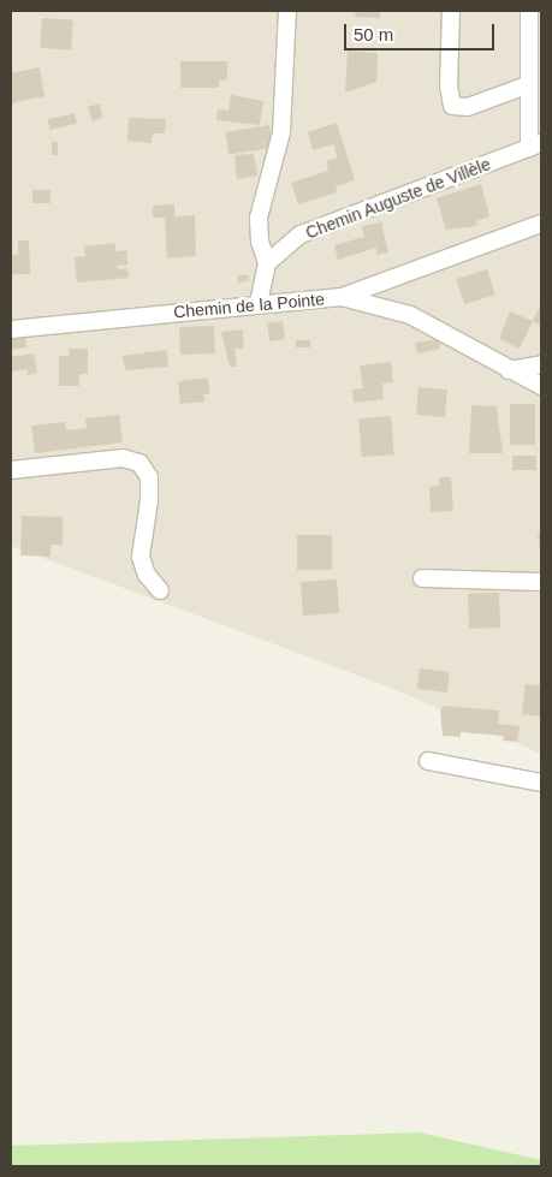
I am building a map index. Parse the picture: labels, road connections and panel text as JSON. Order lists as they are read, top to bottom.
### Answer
{
  "streets": {
    "street": ["Chemin Auguste de Villèle", "Chemin de la Pointe"]
  },
  "scale_bar": "50 m"
}
